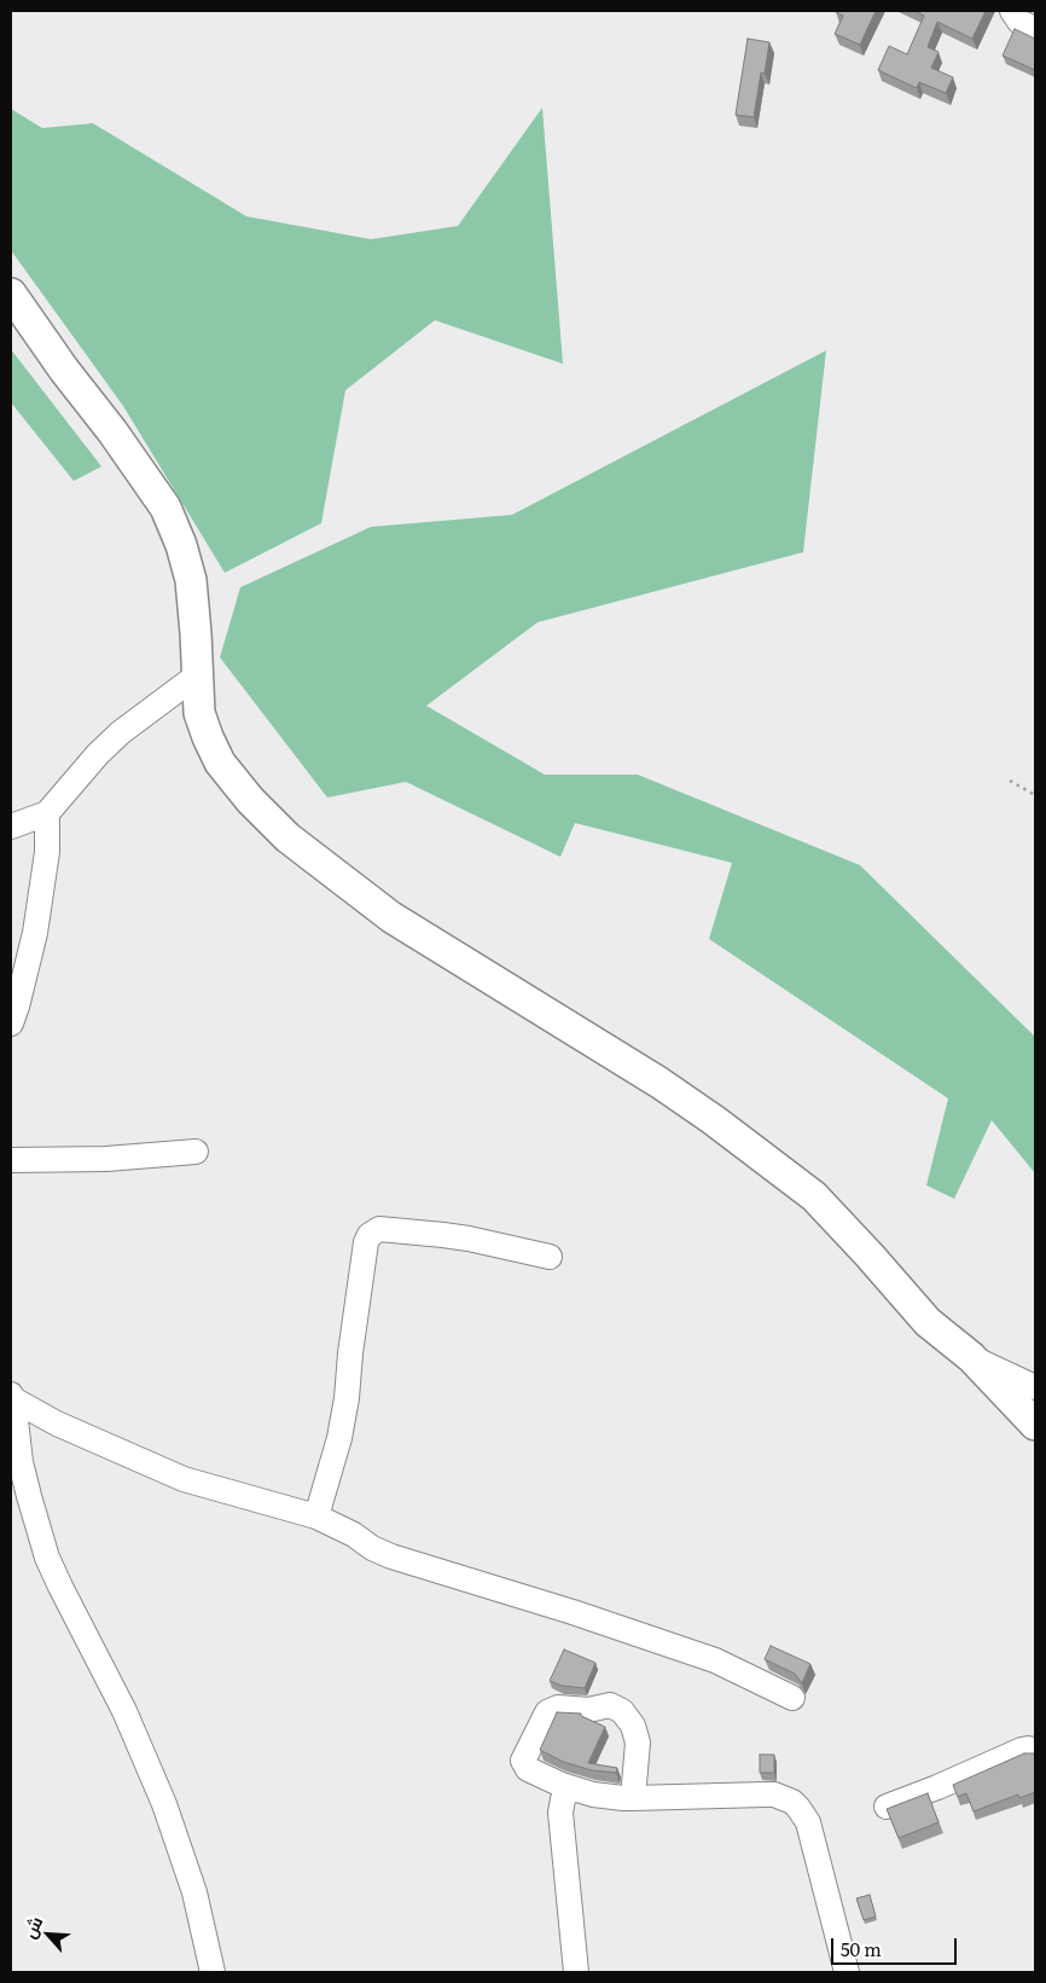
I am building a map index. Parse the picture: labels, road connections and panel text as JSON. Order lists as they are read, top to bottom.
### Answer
{
  "scale_bar": "50 m",
  "north": "top left"
}
